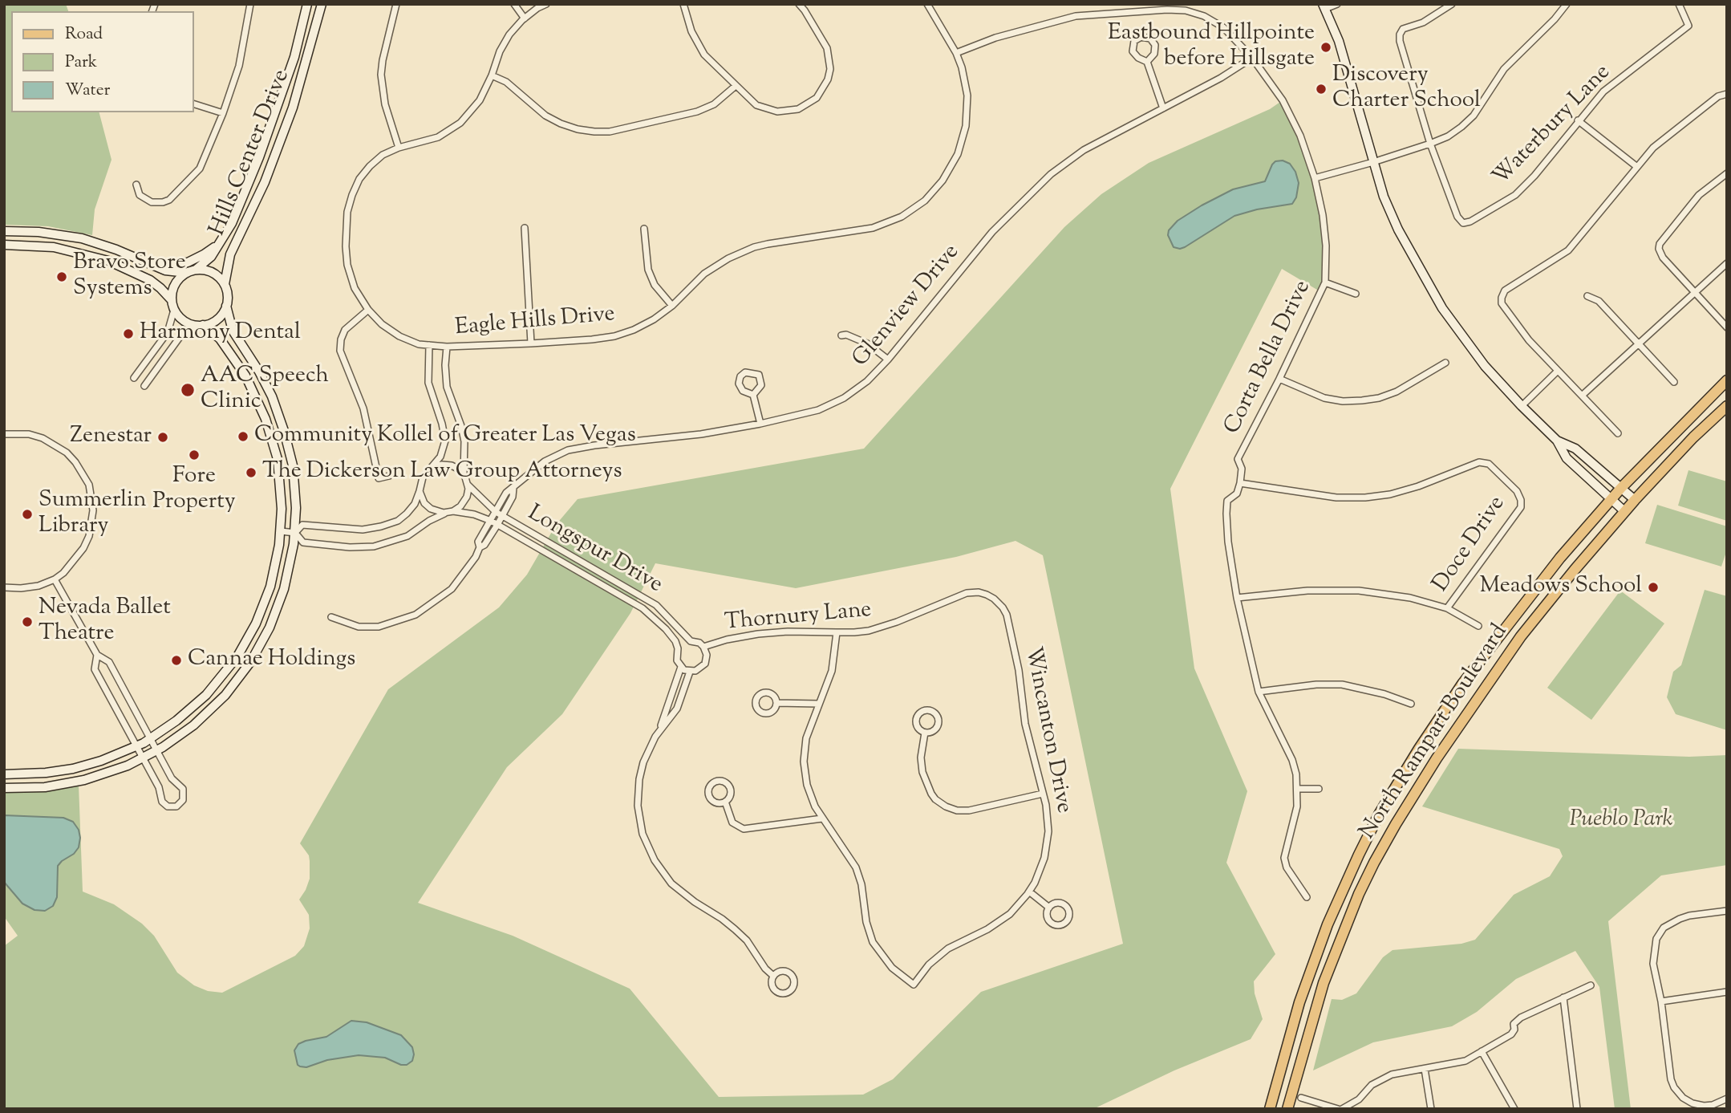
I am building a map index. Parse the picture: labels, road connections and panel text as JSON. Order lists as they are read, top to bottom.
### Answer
{
  "streets": {
    "main road": ["Hills Center Drive", "North Rampart Boulevard"],
    "street": [
      "Waterbury Lane",
      "Glenview Drive",
      "Eagle Hills Drive",
      "Corta Bella Drive",
      "Doce Drive",
      "Longspur Drive",
      "Thornury Lane",
      "Wincanton Drive"
    ]
  },
  "crossings": [
    ["Glenview Drive", "Corta Bella Drive"],
    ["Glenview Drive", "Longspur Drive"],
    ["Eagle Hills Drive", "Corta Bella Drive"],
    ["Corta Bella Drive", "Doce Drive"],
    ["Longspur Drive", "Thornury Lane"],
    ["Thornury Lane", "Wincanton Drive"]
  ],
  "parks": ["Pueblo Park"],
  "places": [
    "Eastbound Hillpointe before Hillsgate",
    "Discovery Charter School",
    "Bravo Store Systems",
    "Harmony Dental",
    "AAC Speech Clinic",
    "Community Kollel of Greater Las Vegas",
    "Zenestar",
    "Fore Property",
    "The Dickerson Law Group Attorneys",
    "Summerlin Library",
    "Meadows School",
    "Nevada Ballet Theatre",
    "Cannae Holdings"
  ],
  "legend": ["Road", "Park", "Water"]
}
